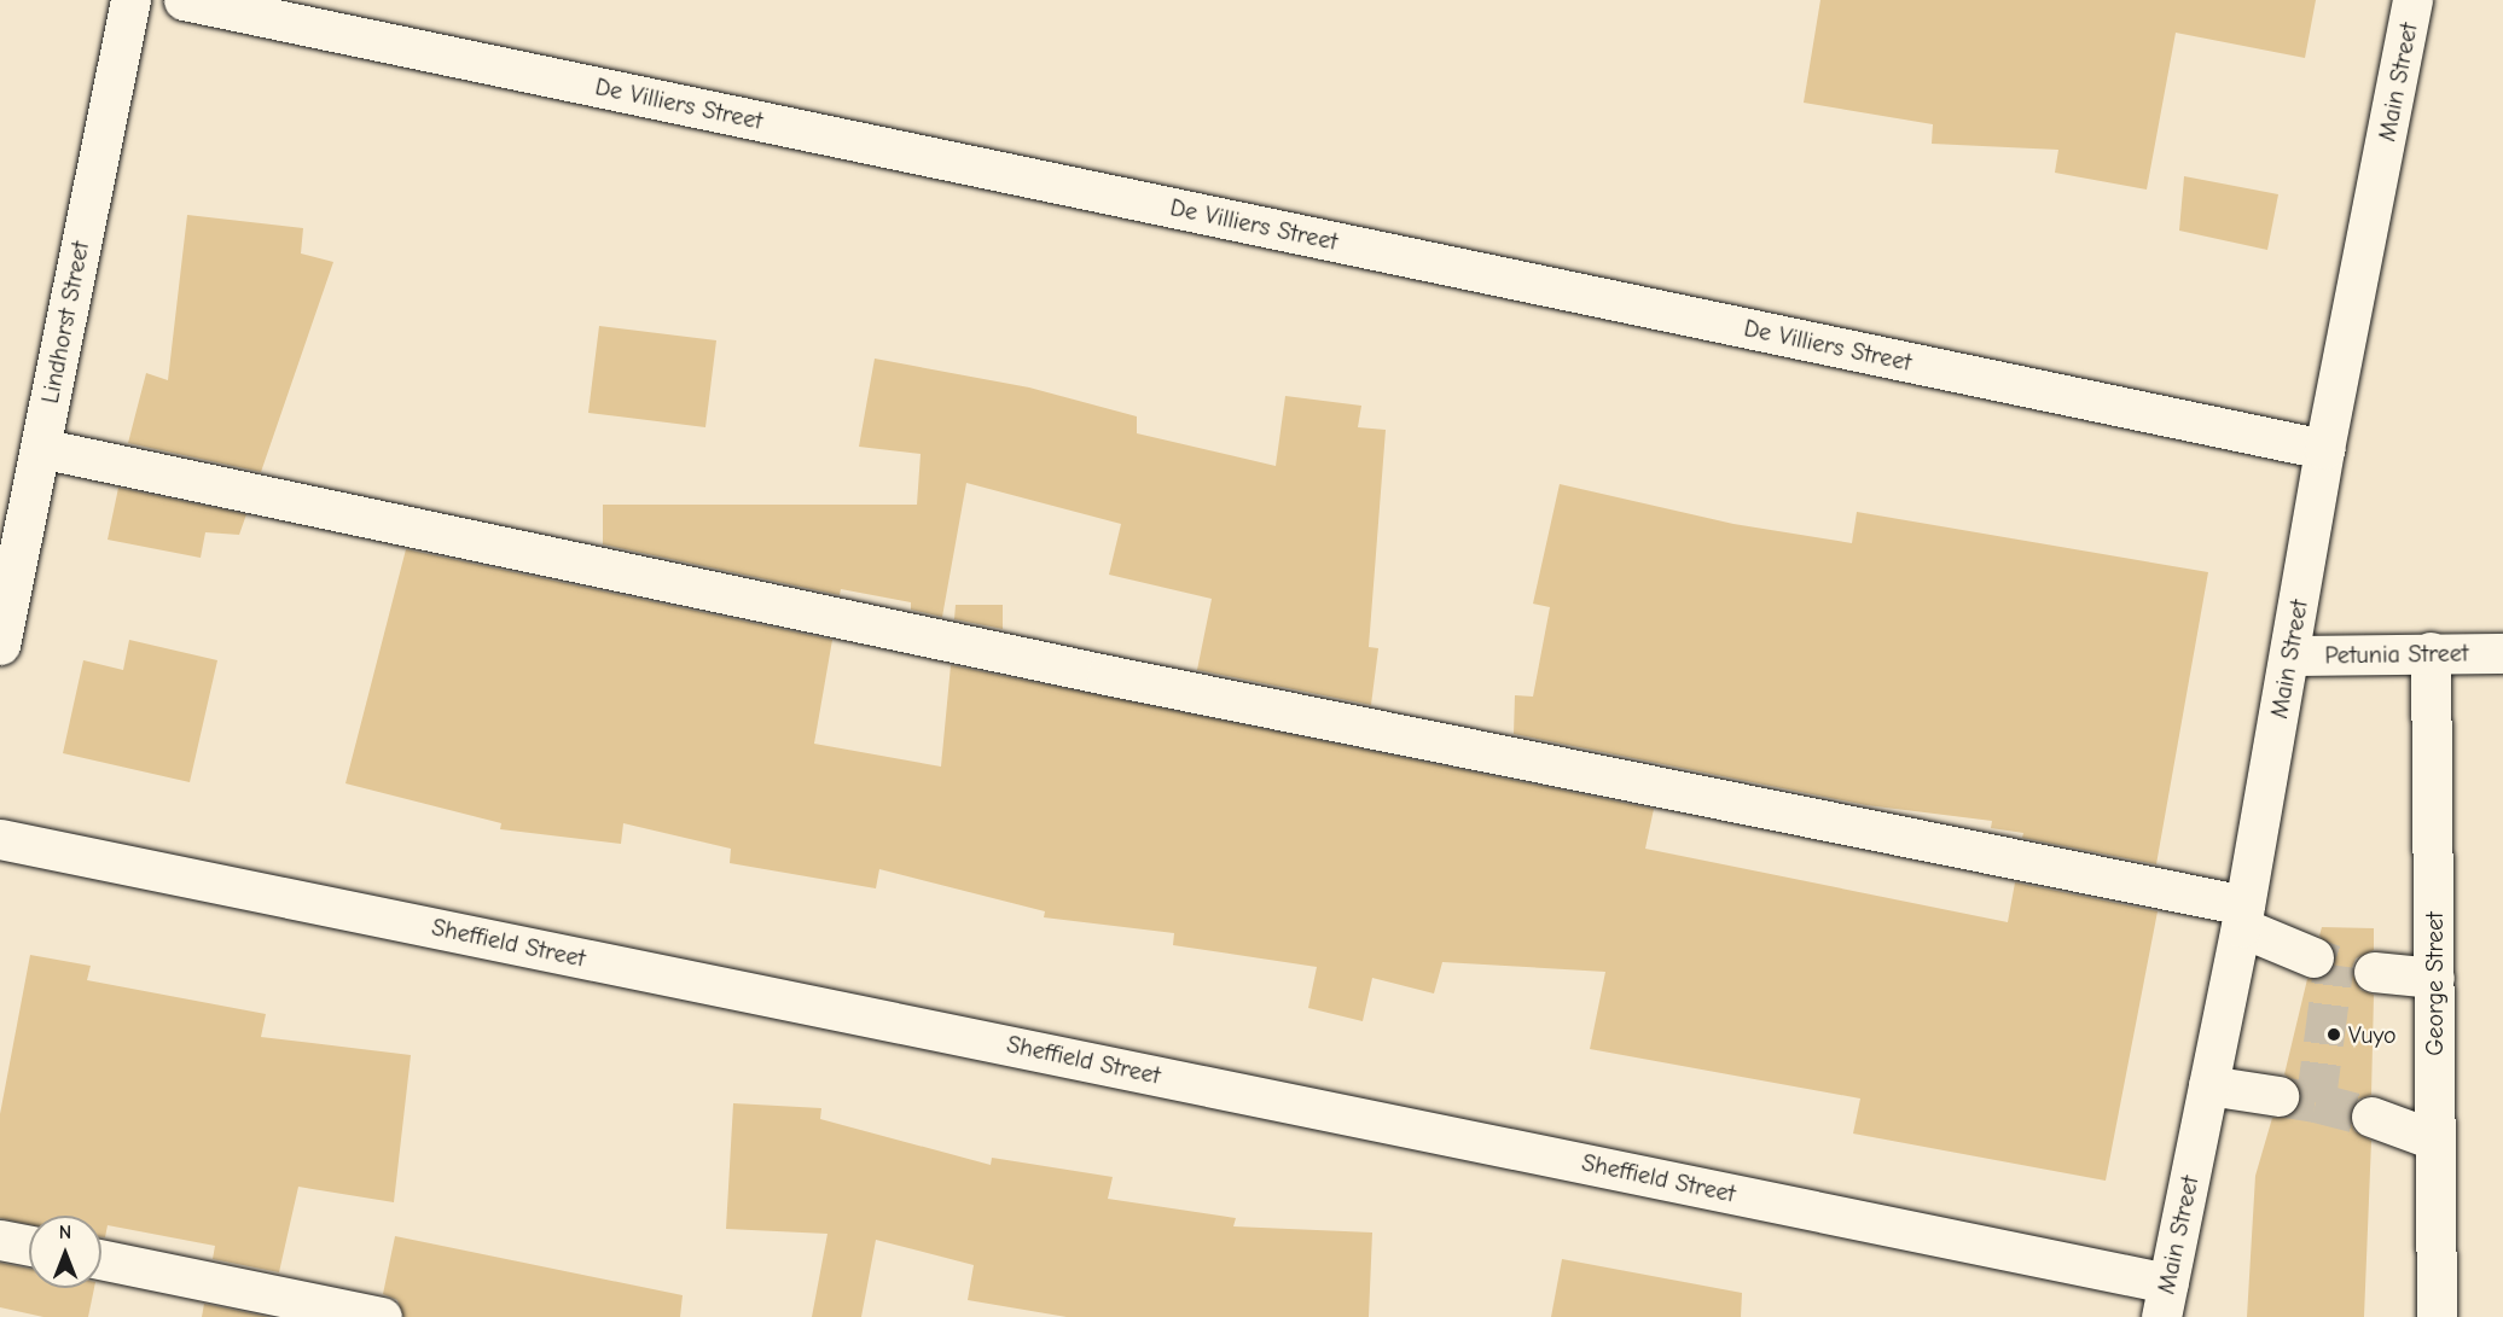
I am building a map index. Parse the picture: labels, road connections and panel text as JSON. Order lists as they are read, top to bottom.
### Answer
{
  "streets": {
    "street": [
      "Main Street",
      "De Villiers Street",
      "Lindhorst Street",
      "Petunia Street",
      "Sheffield Street",
      "George Street"
    ]
  },
  "crossings": [
    ["Main Street", "De Villiers Street"],
    ["Main Street", "Petunia Street"],
    ["Main Street", "Sheffield Street"],
    ["Petunia Street", "George Street"]
  ],
  "places": ["Vuyo"],
  "north": "top"
}
